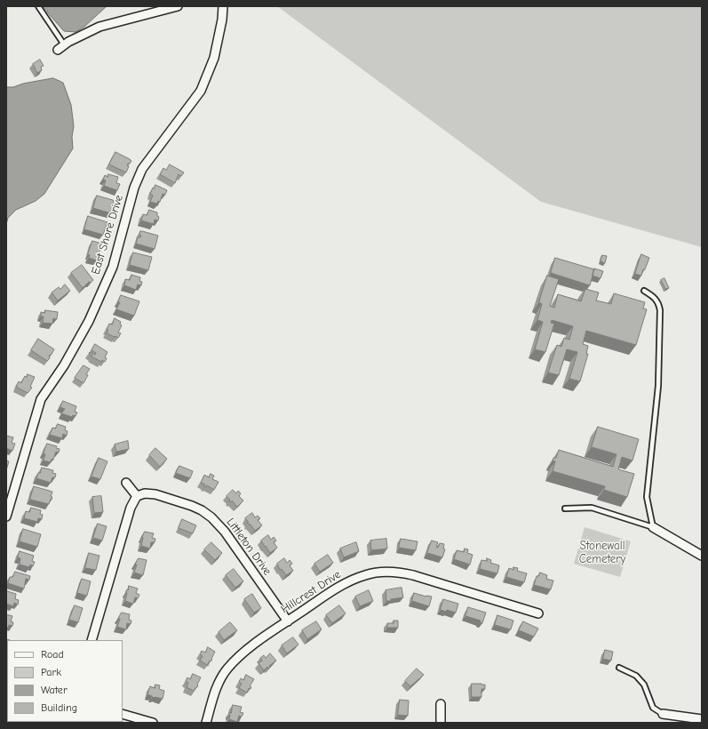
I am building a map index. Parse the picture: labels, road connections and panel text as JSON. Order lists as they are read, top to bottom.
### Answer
{
  "streets": {
    "street": ["East Shore Drive", "Littleton Drive", "Hillcrest Drive"]
  },
  "crossings": [
    ["Littleton Drive", "Hillcrest Drive"]
  ],
  "parks": ["Stonewall Cemetery"],
  "legend": [
    "Road",
    "Park",
    "Water",
    "Building"
  ]
}
